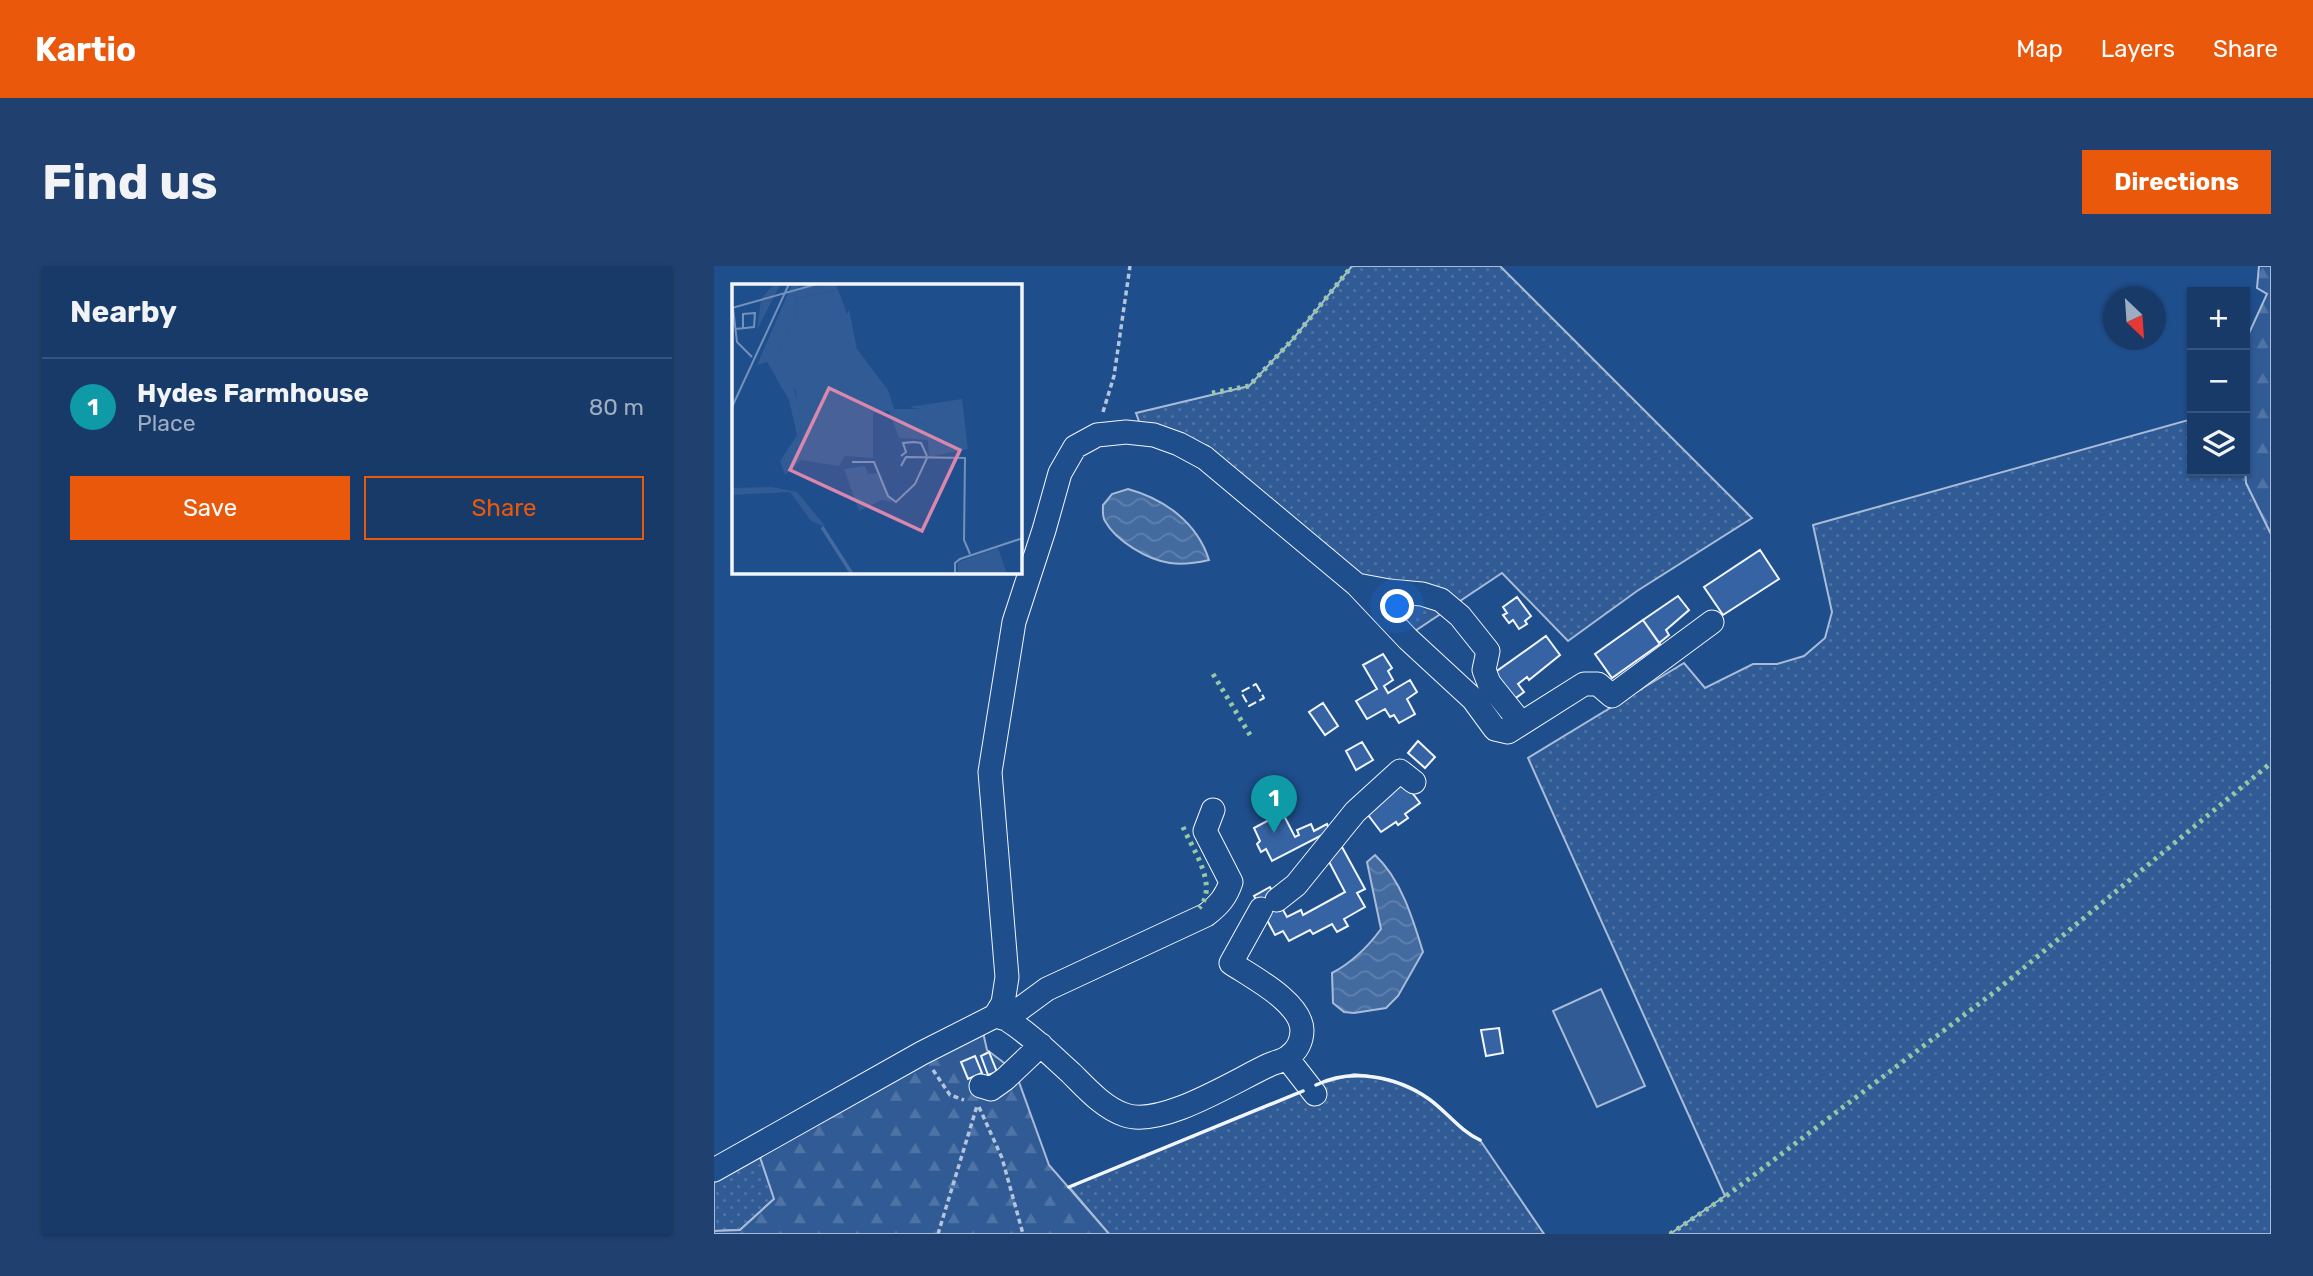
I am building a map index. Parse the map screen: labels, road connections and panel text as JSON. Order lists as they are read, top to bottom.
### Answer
{
  "north": "bottom right",
  "page": {
    "header": "Kartio",
    "nav": ["Map", "Layers", "Share"],
    "buttons": [
      "Directions",
      ["Save", "Share"]
    ],
    "title": "Find us",
    "heading": "Nearby",
    "map_buttons": ["+", "−"],
    "list": [
      {
        "mark": "1",
        "name": "Hydes Farmhouse",
        "note": "Place",
        "value": "80 m"
      }
    ],
    "pins": "1"
  }
}
